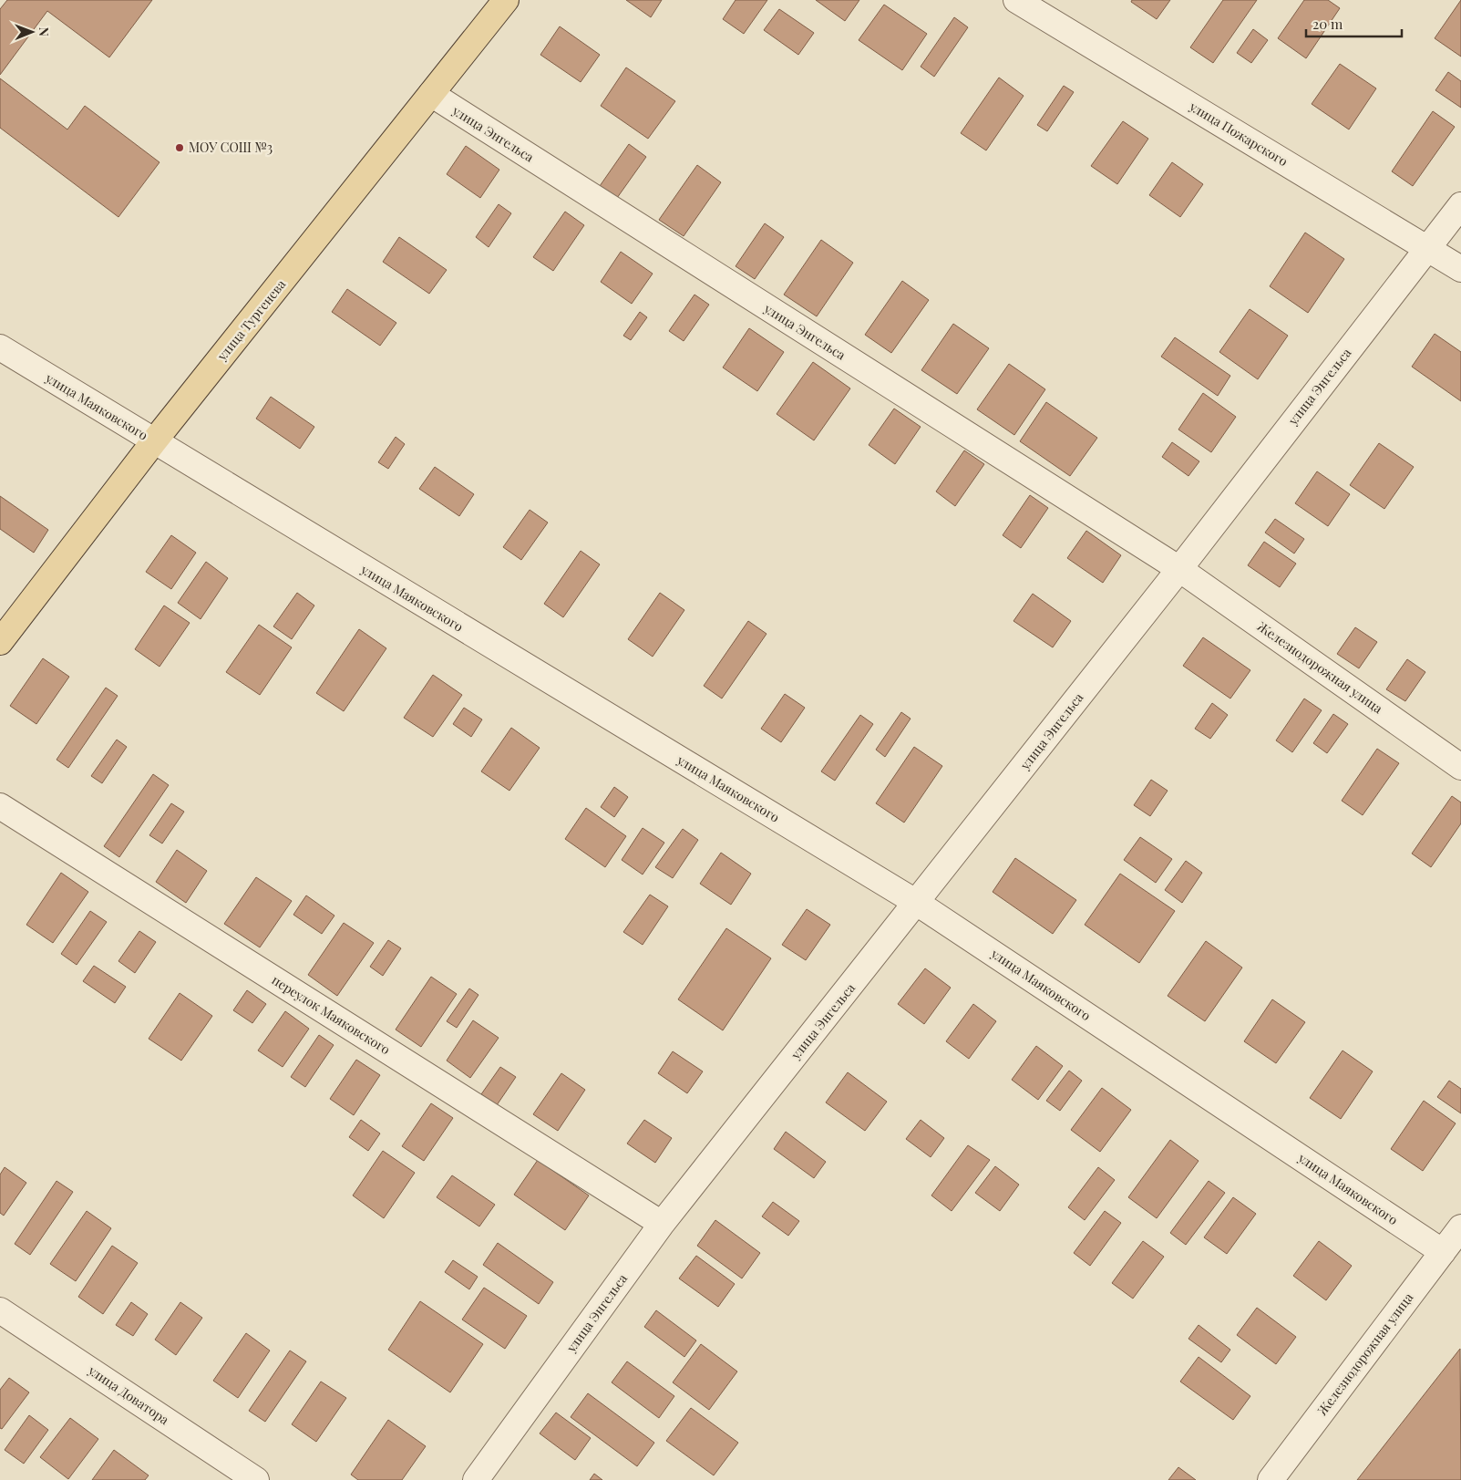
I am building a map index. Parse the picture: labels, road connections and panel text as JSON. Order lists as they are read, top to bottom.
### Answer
{
  "streets": {
    "main road": ["улица Тургенева"],
    "street": [
      "улица Энгельса",
      "улица Пожарского",
      "улица Маяковского",
      "Железнодорожная улица",
      "переулок Маяковского",
      "улица Доватора"
    ]
  },
  "crossings": [
    ["улица Энгельса", "улица Пожарского"],
    ["улица Энгельса", "улица Тургенева"],
    ["улица Энгельса", "улица Маяковского"],
    ["улица Энгельса", "Железнодорожная улица"],
    ["улица Энгельса", "переулок Маяковского"],
    ["улица Тургенева", "улица Маяковского"],
    ["улица Маяковского", "Железнодорожная улица"]
  ],
  "places": ["МОУ СОШ №3"],
  "scale_bar": "20 m",
  "north": "right"
}
